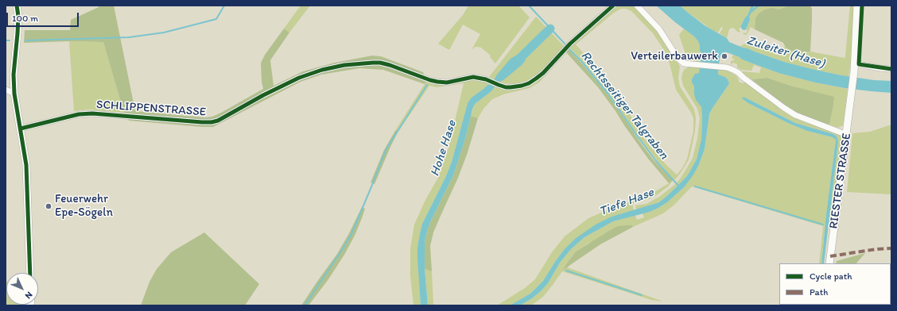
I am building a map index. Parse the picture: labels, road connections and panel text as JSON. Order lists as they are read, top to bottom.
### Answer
{
  "streets": {
    "street": ["SCHLIPPENSTRASSE", "RIESTER STRASSE"]
  },
  "water": [
    "Zuleiter (Hase)",
    "Rechtsseitiger Talgraben",
    "Hohe Hase",
    "Tiefe Hase"
  ],
  "places": ["Verteilerbauwerk", "Feuerwehr Epe-Sögeln"],
  "legend": ["Cycle path", "Path"],
  "scale_bar": "100 m",
  "north": "bottom right"
}
